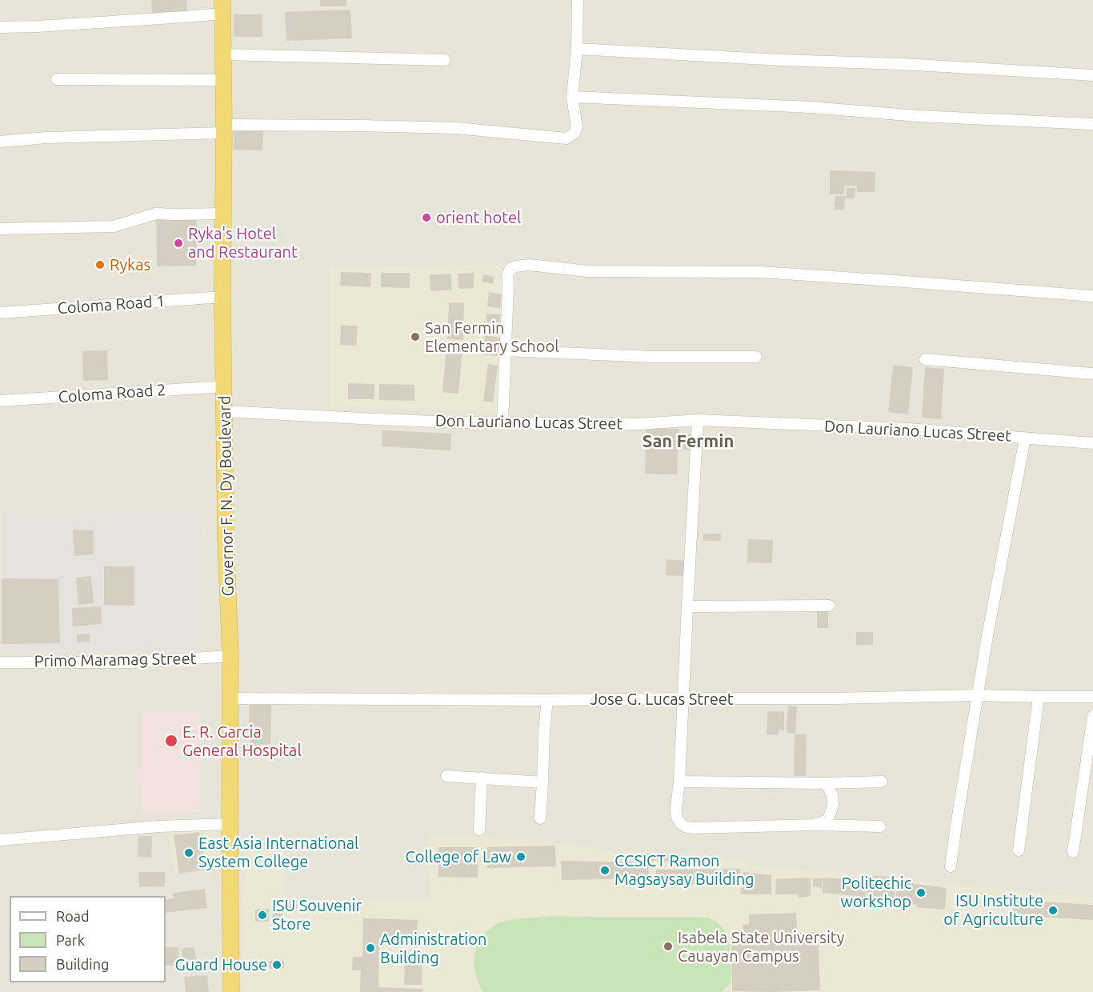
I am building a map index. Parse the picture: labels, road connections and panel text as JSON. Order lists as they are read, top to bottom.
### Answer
{
  "streets": {
    "highway": ["Governor F. N. Dy Boulevard"],
    "street": [
      "Coloma Road 1",
      "Coloma Road 2",
      "Don Lauriano Lucas Street",
      "Primo Maramag Street",
      "Jose G. Lucas Street"
    ]
  },
  "crossings": [
    ["Coloma Road 1", "Governor F. N. Dy Boulevard"],
    ["Coloma Road 2", "Governor F. N. Dy Boulevard"],
    ["Don Lauriano Lucas Street", "Governor F. N. Dy Boulevard"],
    ["Governor F. N. Dy Boulevard", "Primo Maramag Street"],
    ["Governor F. N. Dy Boulevard", "Jose G. Lucas Street"]
  ],
  "districts": ["San Fermin"],
  "places": [
    "orient hotel",
    "Ryka's Hotel and Restaurant",
    "Rykas",
    "San Fermin Elementary School",
    "E. R. Garcia General Hospital",
    "East Asia International System College",
    "College of Law",
    "CCSICT Ramon Magsaysay Building",
    "Politechic workshop",
    "ISU Institute of Agriculture",
    "ISU Souvenir Store",
    "Isabela State University Cauayan Campus",
    "Administration Building",
    "Guard House"
  ],
  "legend": ["Road", "Park", "Building"]
}
